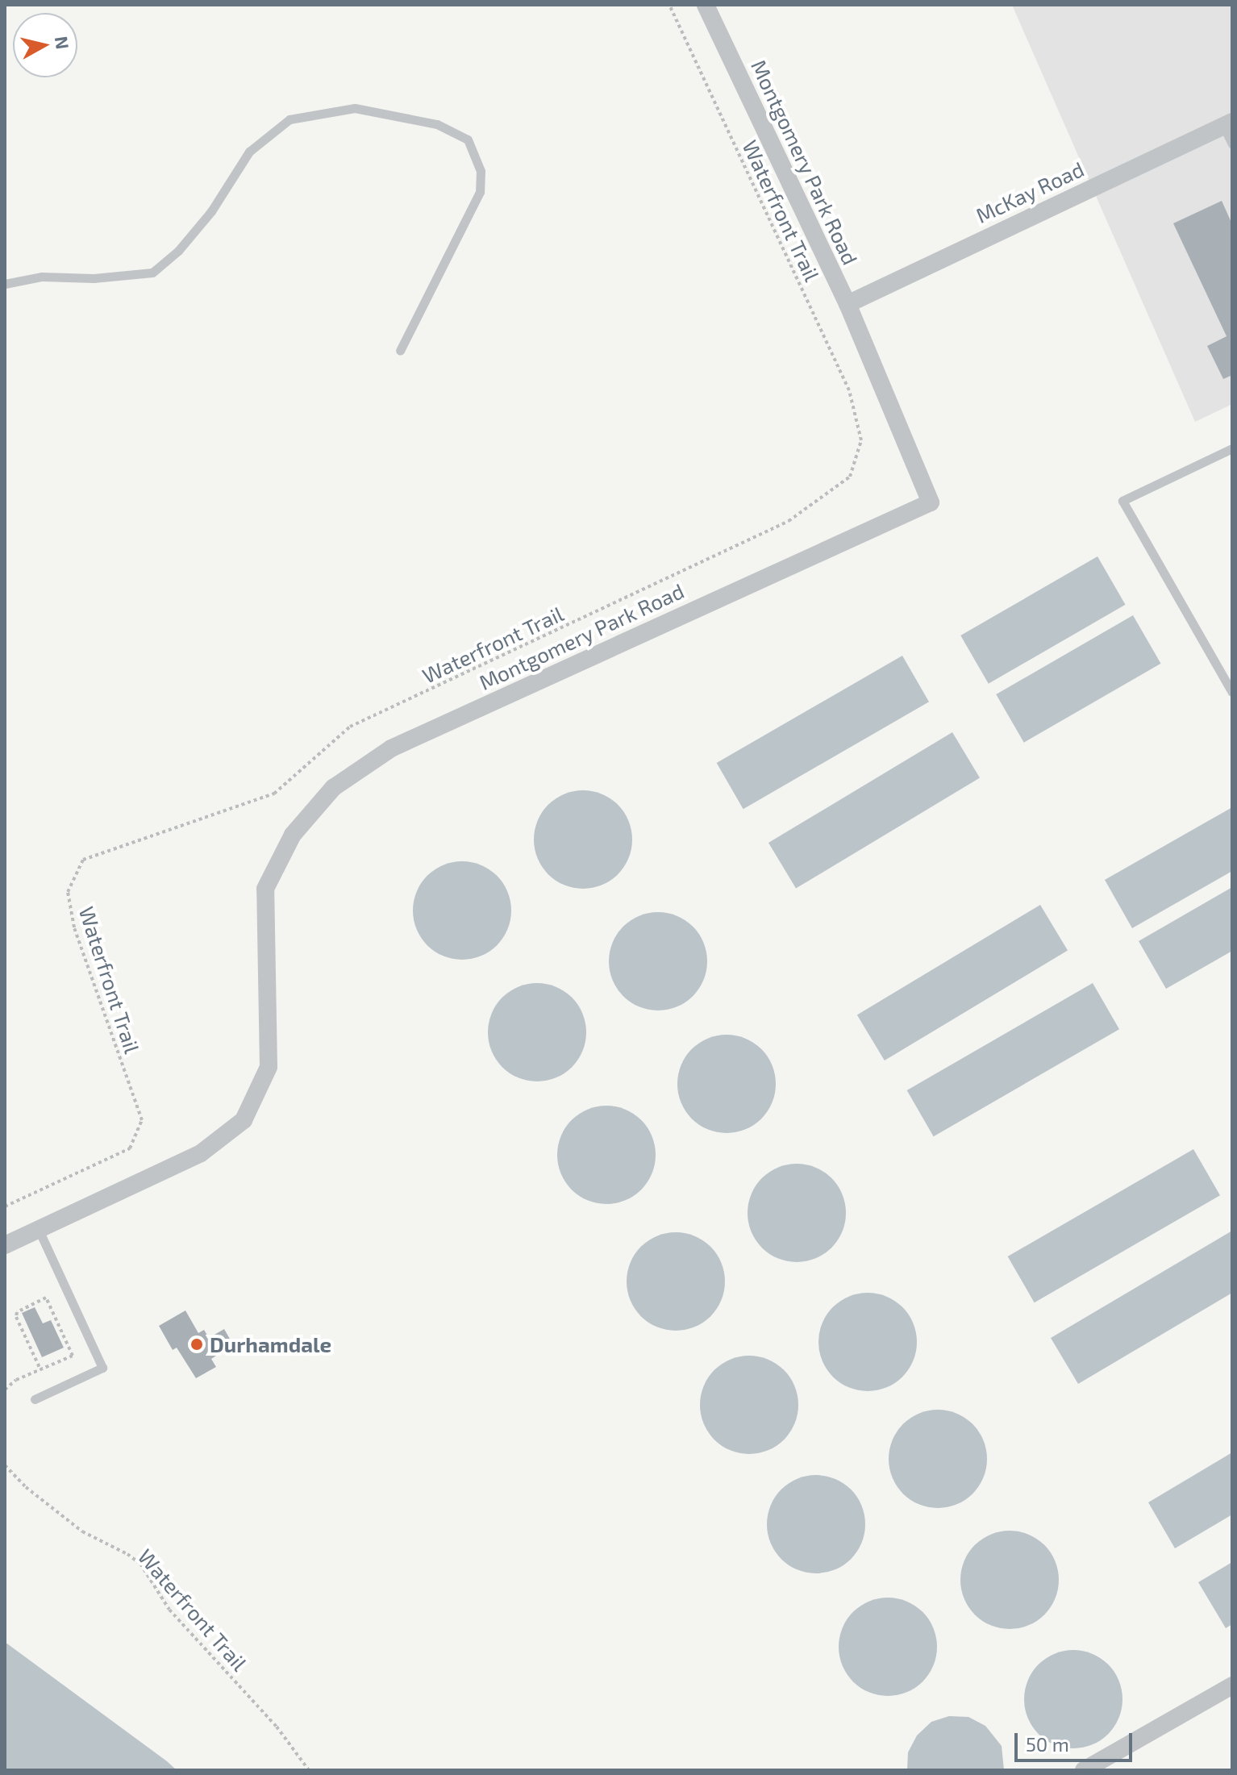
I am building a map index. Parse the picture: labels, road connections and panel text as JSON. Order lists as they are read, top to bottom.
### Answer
{
  "streets": {
    "street": ["Montgomery Park Road", "McKay Road"],
    "path": ["Waterfront Trail"]
  },
  "crossings": [
    ["Montgomery Park Road", "McKay Road"]
  ],
  "places": ["Durhamdale"],
  "scale_bar": "50 m",
  "north": "right"
}
